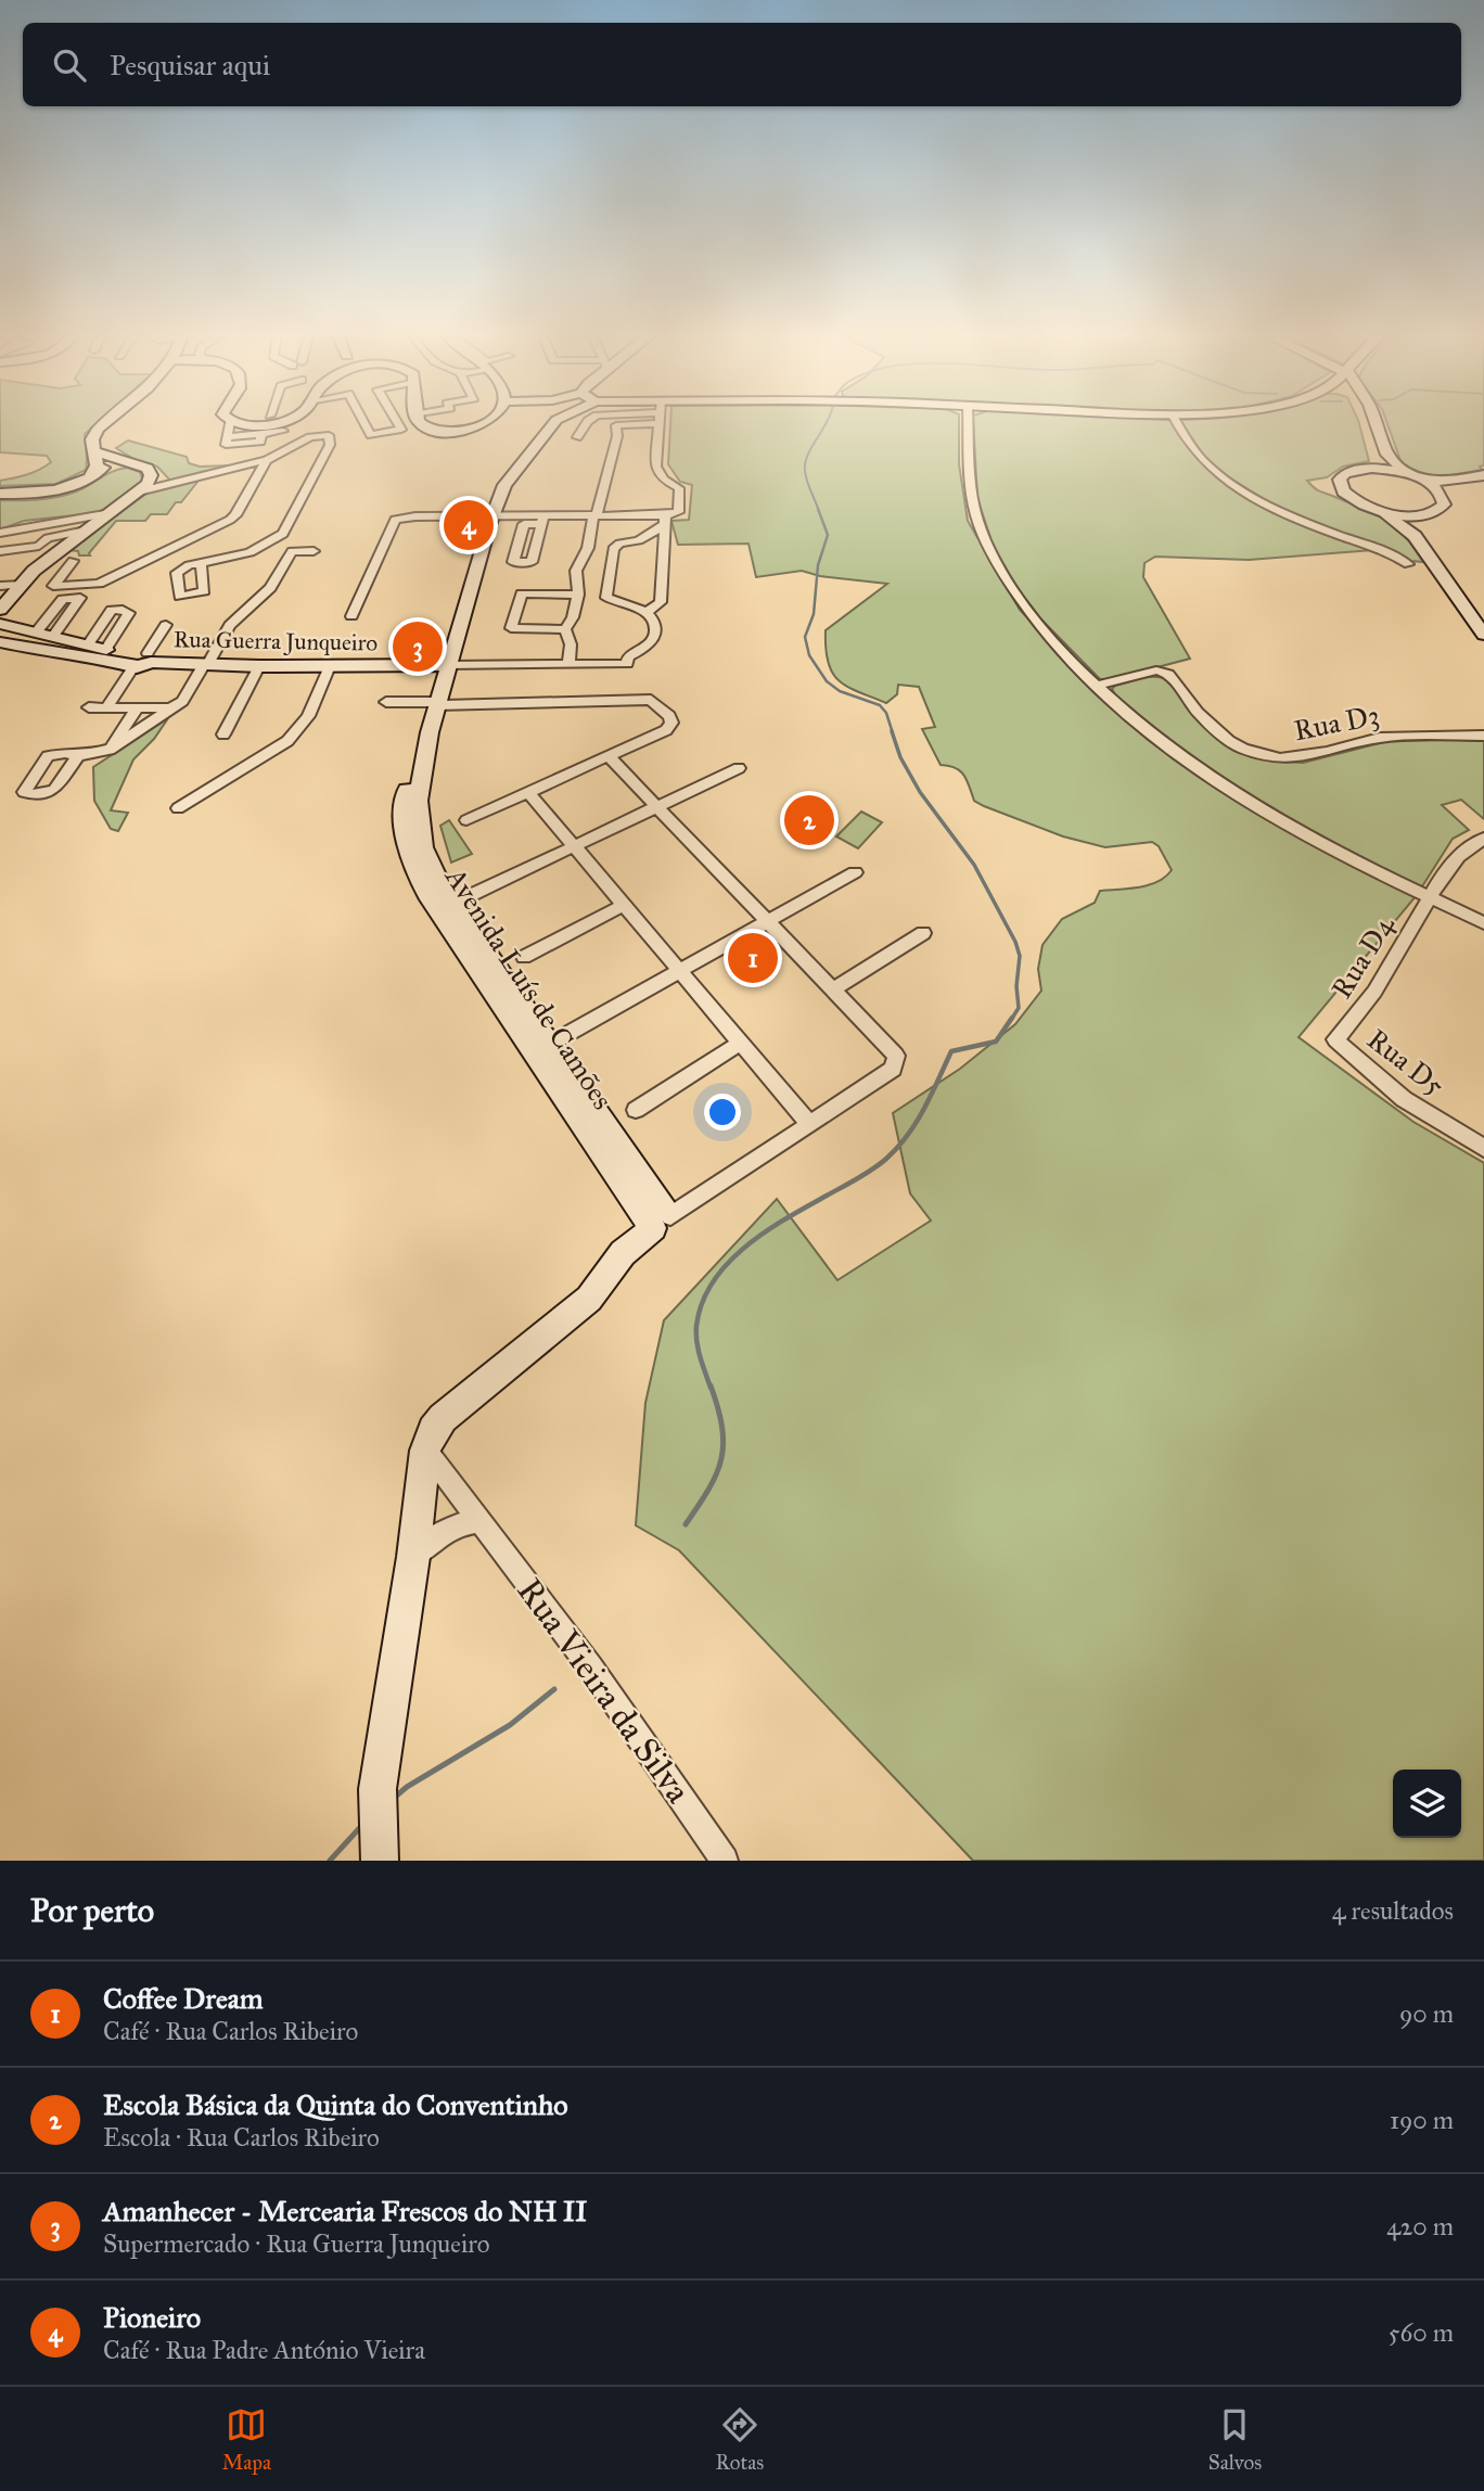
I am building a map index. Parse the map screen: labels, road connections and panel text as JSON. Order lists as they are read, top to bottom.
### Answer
{
  "streets": {
    "street": [
      "Rua Guerra Junqueiro",
      "Rua D3",
      "Rua D4",
      "Avenida Luís de Camões",
      "Rua D5",
      "Rua Vieira da Silva"
    ]
  },
  "crossings": [
    ["Rua Guerra Junqueiro", "Avenida Luís de Camões"],
    ["Rua D4", "Rua D5"]
  ],
  "page": {
    "search": "Pesquisar aqui",
    "pins": [
      "4",
      "3",
      "2",
      "1"
    ],
    "heading": ["Por perto", "4 resultados"],
    "list": [
      {
        "mark": "1",
        "name": "Coffee Dream",
        "note": "Café · Rua Carlos Ribeiro",
        "value": "90 m"
      },
      {
        "mark": "2",
        "name": "Escola Básica da Quinta do Conventinho",
        "note": "Escola · Rua Carlos Ribeiro",
        "value": "190 m"
      },
      {
        "mark": "3",
        "name": "Amanhecer - Mercearia Frescos do NH II",
        "note": "Supermercado · Rua Guerra Junqueiro",
        "value": "420 m"
      },
      {
        "mark": "4",
        "name": "Pioneiro",
        "note": "Café · Rua Padre António Vieira",
        "value": "560 m"
      }
    ],
    "nav": ["Mapa", "Rotas", "Salvos"]
  }
}
